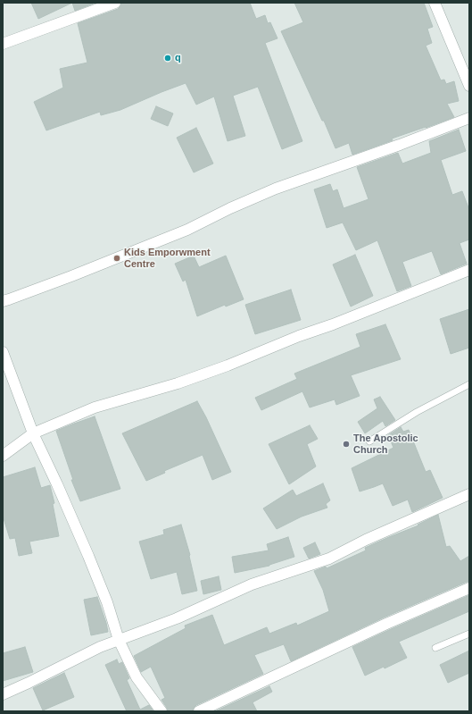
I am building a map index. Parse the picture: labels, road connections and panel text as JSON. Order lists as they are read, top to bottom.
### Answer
{
  "places": ["q", "Kids Emporwment Centre", "The Apostolic Church"]
}
